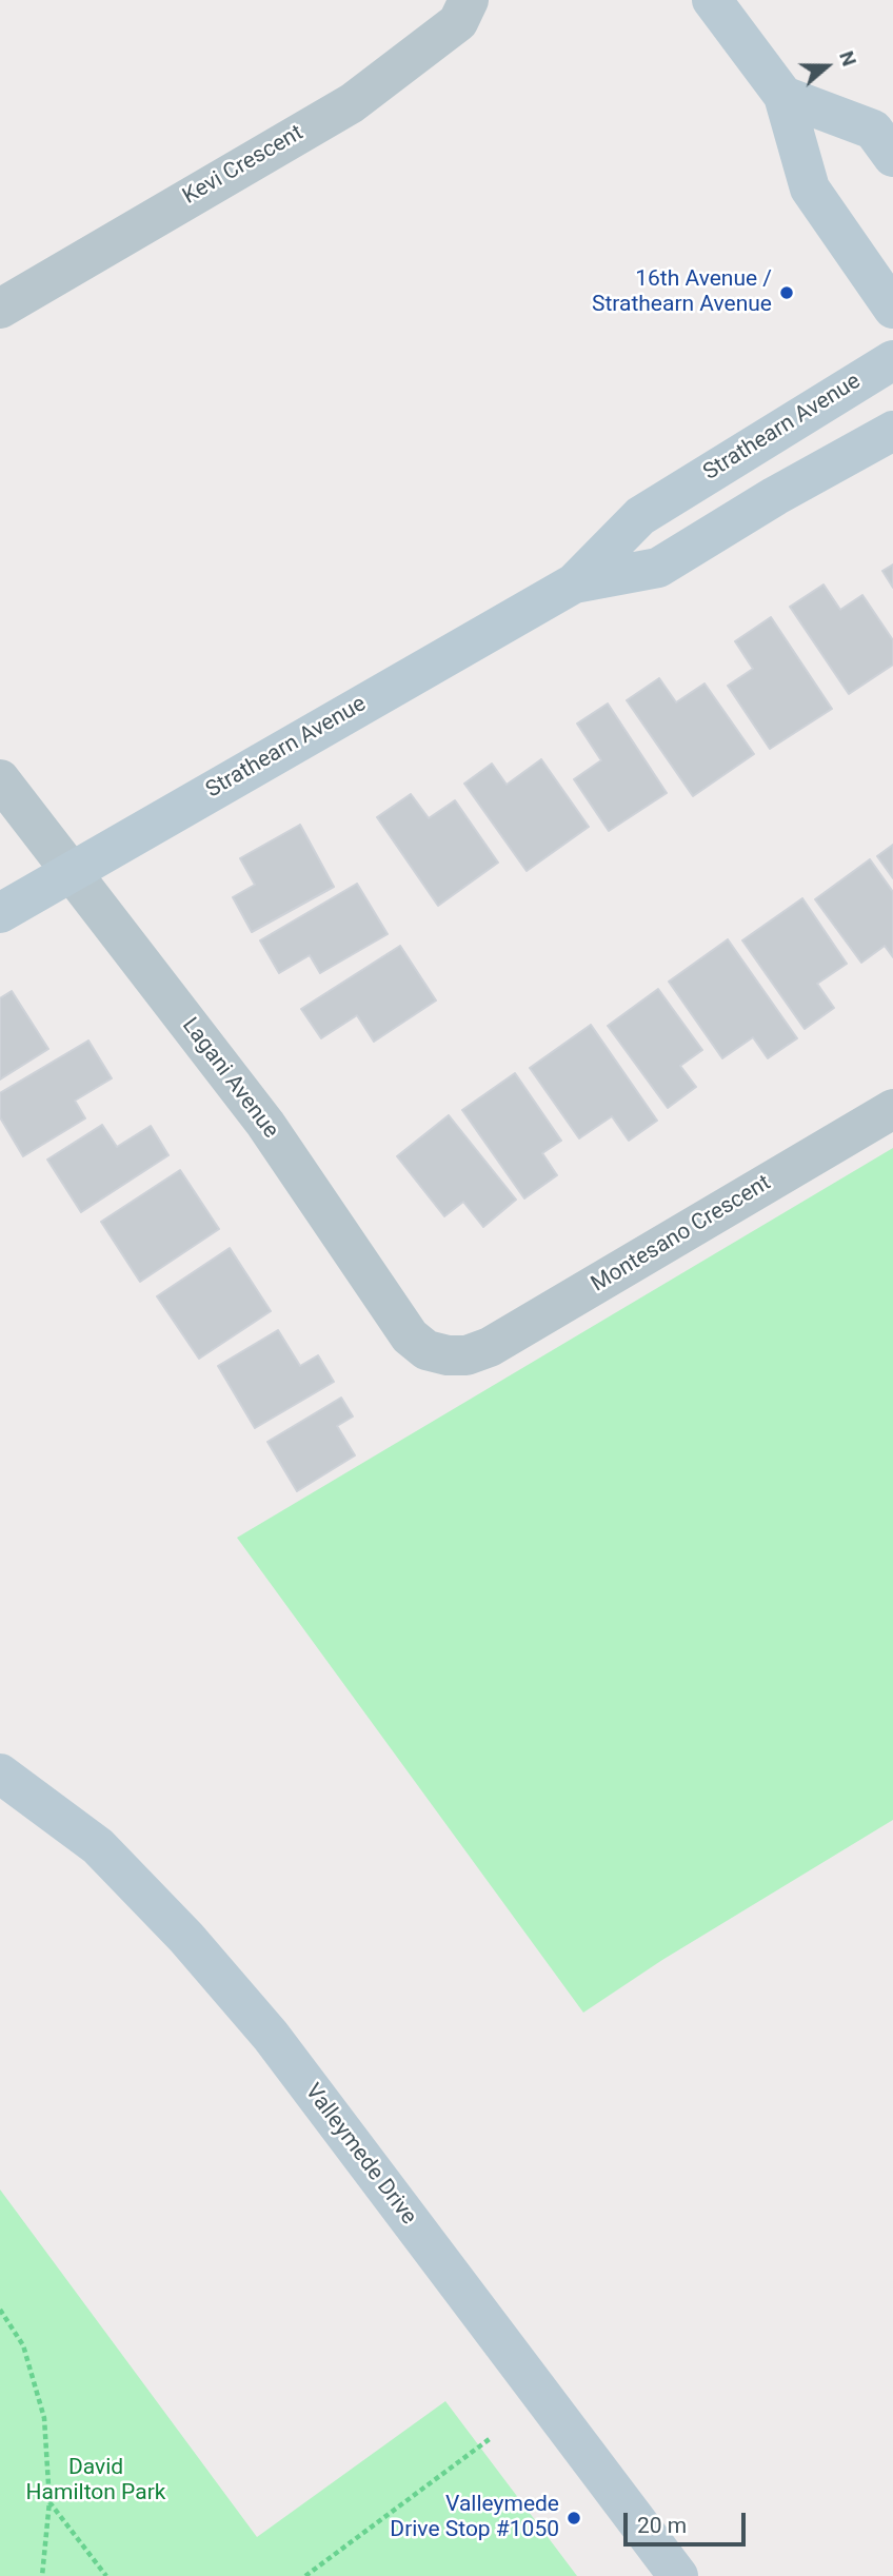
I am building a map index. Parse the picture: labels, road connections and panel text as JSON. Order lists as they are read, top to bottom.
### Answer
{
  "streets": {
    "street": [
      "Kevi Crescent",
      "Strathearn Avenue",
      "Lagani Avenue",
      "Montesano Crescent",
      "Valleymede Drive"
    ]
  },
  "crossings": [
    ["Strathearn Avenue", "Lagani Avenue"],
    ["Lagani Avenue", "Montesano Crescent"]
  ],
  "parks": ["David Hamilton Park"],
  "places": ["16th Avenue / Strathearn Avenue", "Valleymede Drive Stop #1050"],
  "scale_bar": "20 m",
  "north": "right"
}
